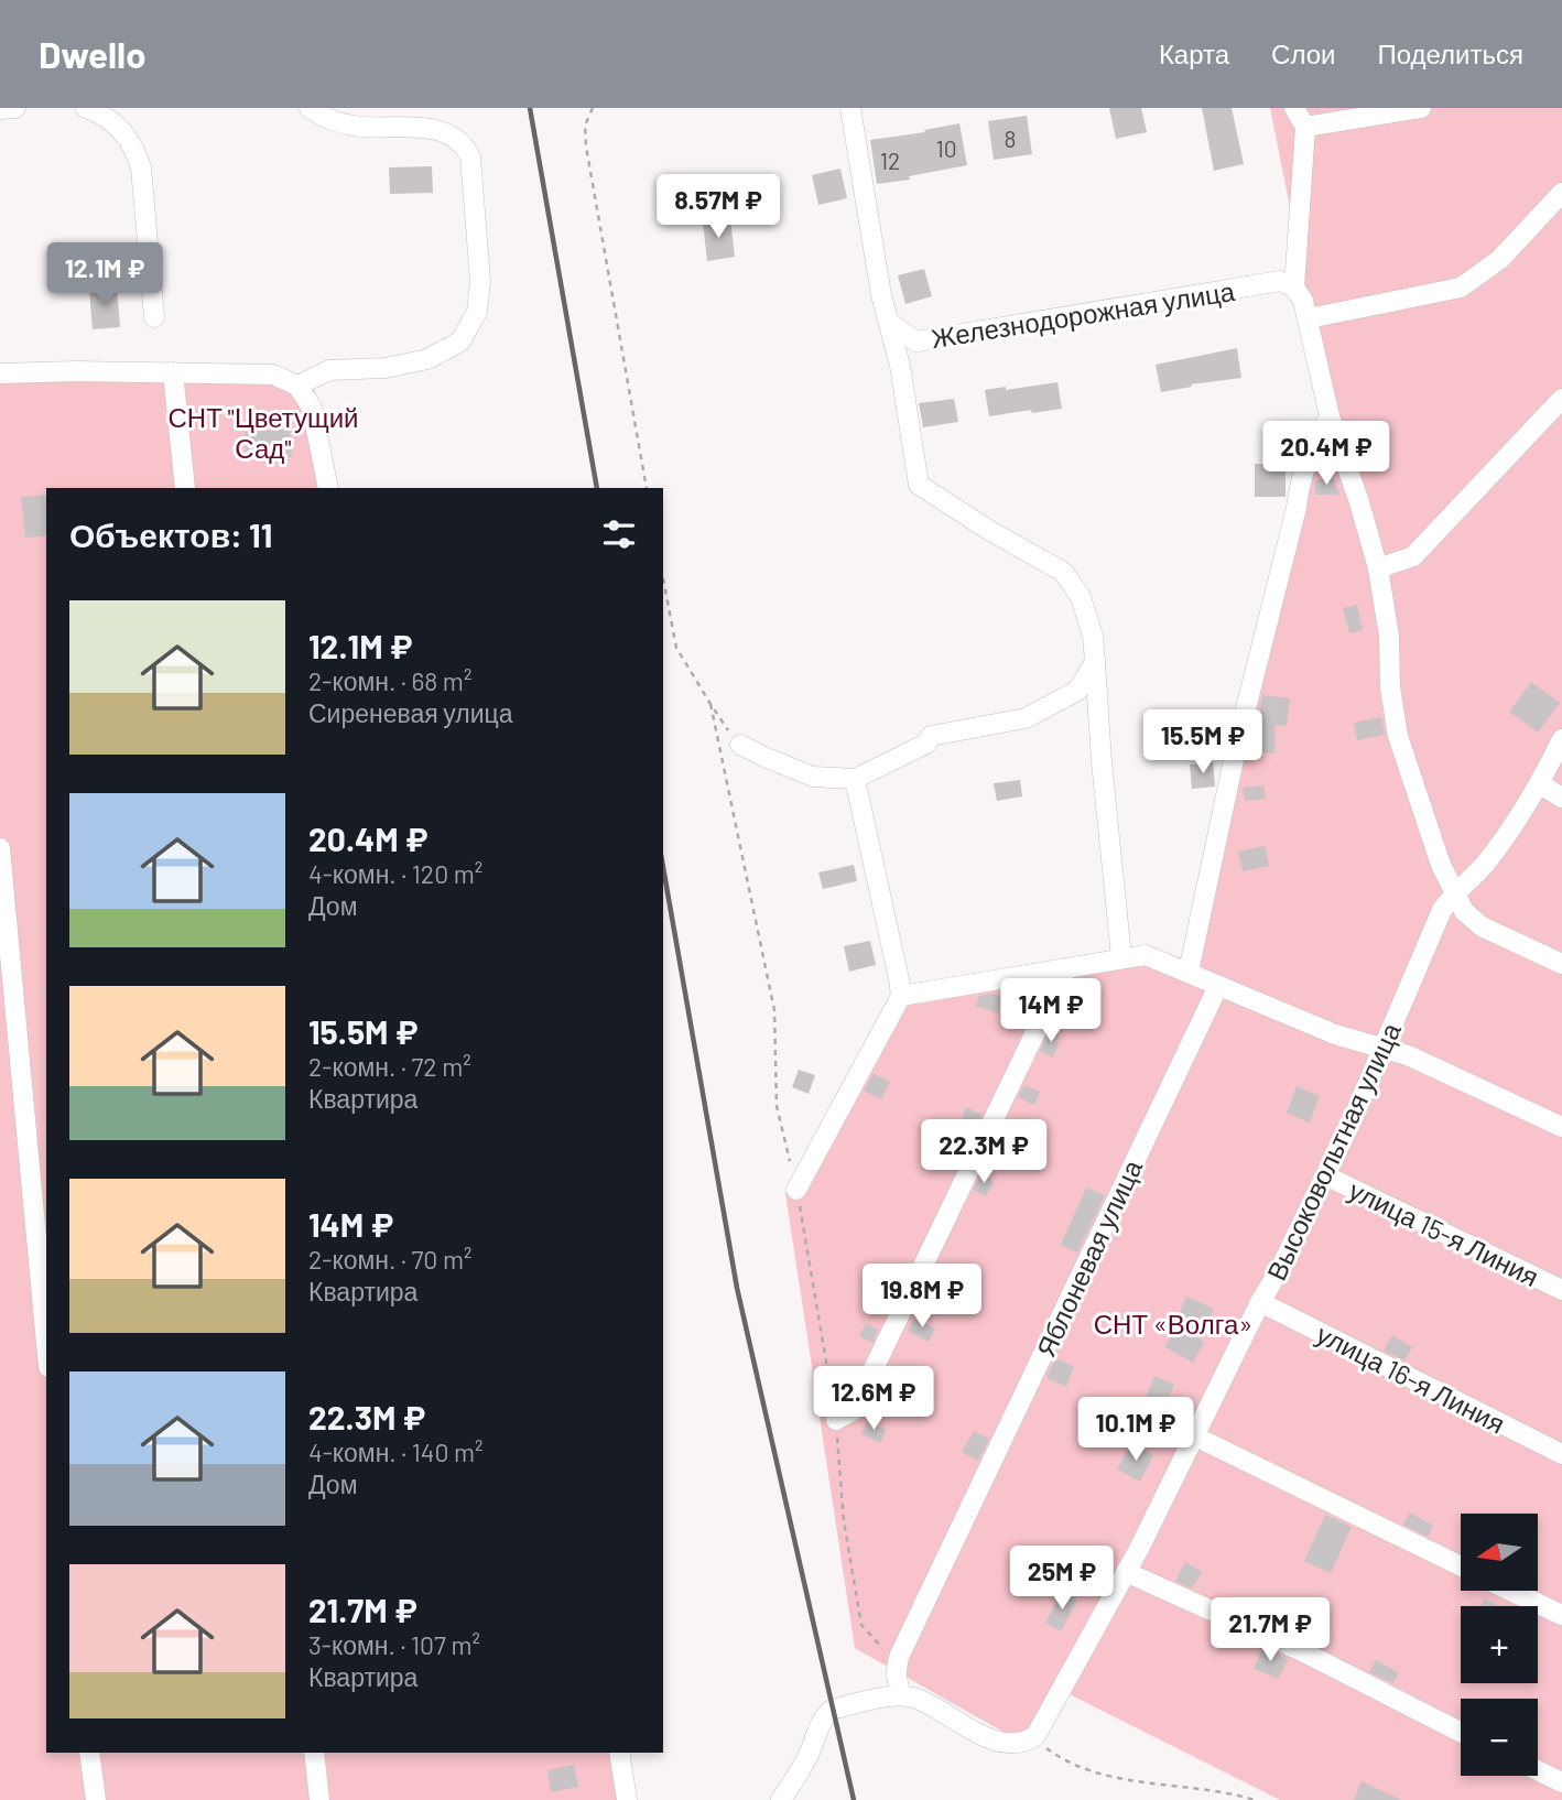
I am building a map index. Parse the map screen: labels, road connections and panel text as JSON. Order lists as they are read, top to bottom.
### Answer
{
  "streets": {
    "street": [
      "Железнодорожная улица",
      "Высоковольтная улица",
      "улица 15-я Линия",
      "Яблоневая улица",
      "улица 16-я Линия"
    ]
  },
  "crossings": [
    ["Высоковольтная улица", "улица 15-я Линия"],
    ["Высоковольтная улица", "улица 16-я Линия"]
  ],
  "parks": ["СНТ \"Цветущий Сад\"", "СНТ «Волга»"],
  "house_numbers": ["8", "10", "12"],
  "north": "left",
  "page": {
    "header": "Dwello",
    "nav": ["Карта", "Слои", "Поделиться"],
    "price": [
      "8.57M ₽",
      "12.1M ₽",
      "20.4M ₽",
      "15.5M ₽",
      "14M ₽",
      "22.3M ₽",
      "19.8M ₽",
      "12.6M ₽",
      "10.1M ₽",
      "25M ₽",
      "21.7M ₽"
    ],
    "heading": "Объектов: 11",
    "list": [
      {
        "name": "12.1M ₽",
        "note": "2-комн. · 68 m² · Сиреневая улица"
      },
      {
        "name": "20.4M ₽",
        "note": "4-комн. · 120 m² · Дом"
      },
      {
        "name": "15.5M ₽",
        "note": "2-комн. · 72 m² · Квартира"
      },
      {
        "name": "14M ₽",
        "note": "2-комн. · 70 m² · Квартира"
      },
      {
        "name": "22.3M ₽",
        "note": "4-комн. · 140 m² · Дом"
      },
      {
        "name": "21.7M ₽",
        "note": "3-комн. · 107 m² · Квартира"
      }
    ],
    "map_buttons": ["+", "−"]
  }
}
